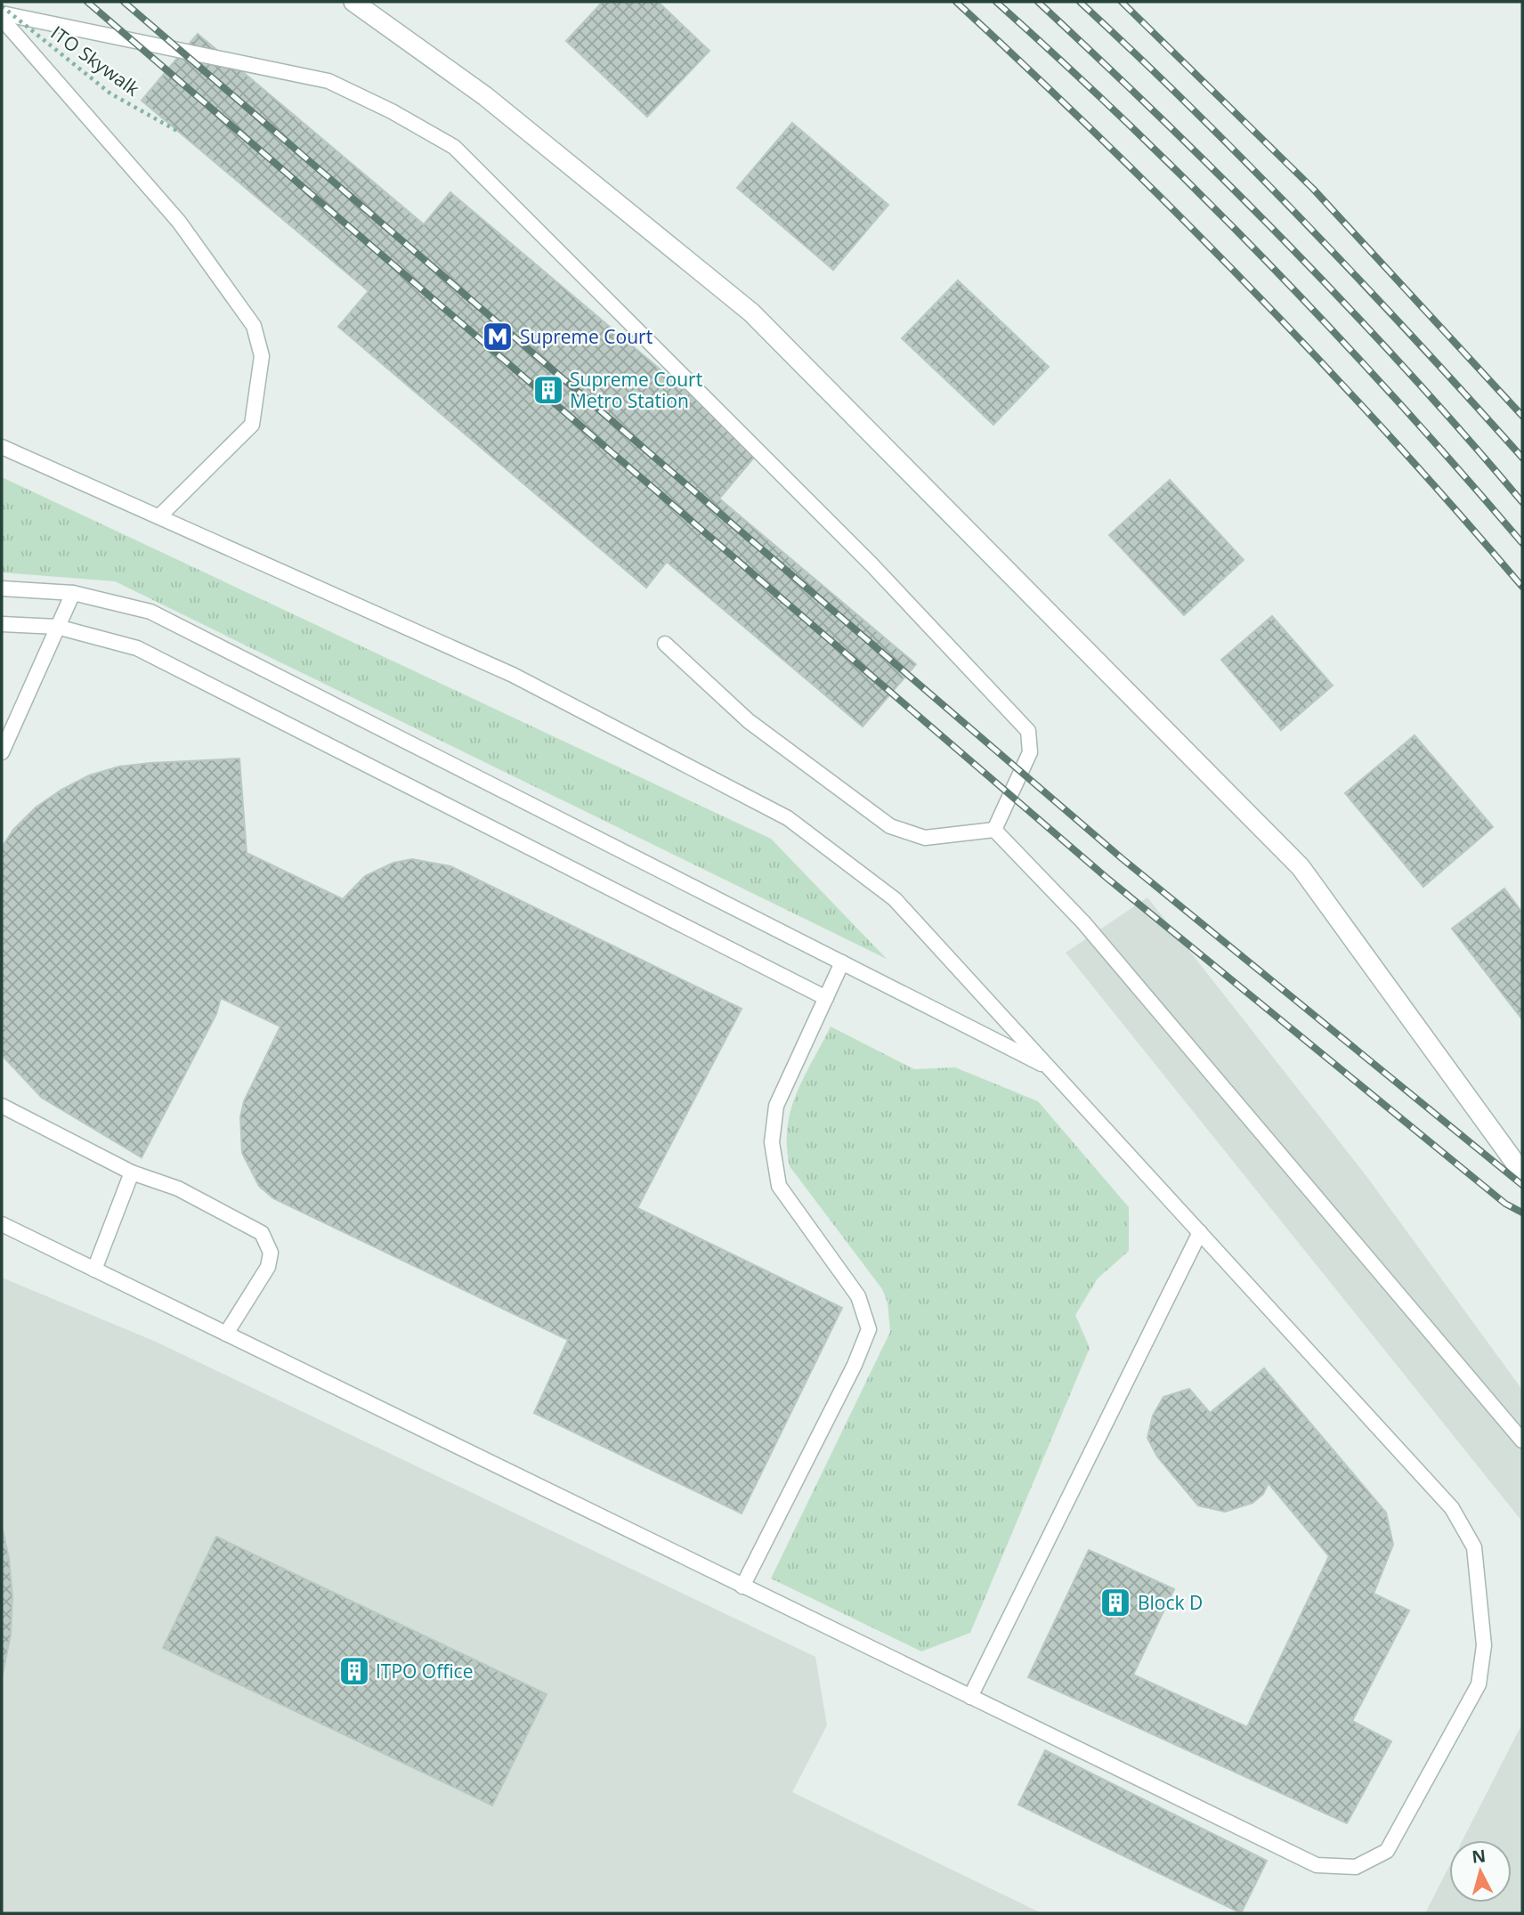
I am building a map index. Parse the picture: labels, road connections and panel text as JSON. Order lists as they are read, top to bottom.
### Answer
{
  "streets": {
    "path": ["ITO Skywalk"]
  },
  "places": {
    "metro station": ["Supreme Court"],
    "building": ["Supreme Court Metro Station", "Block D", "ITPO Office"]
  },
  "north": "top"
}
